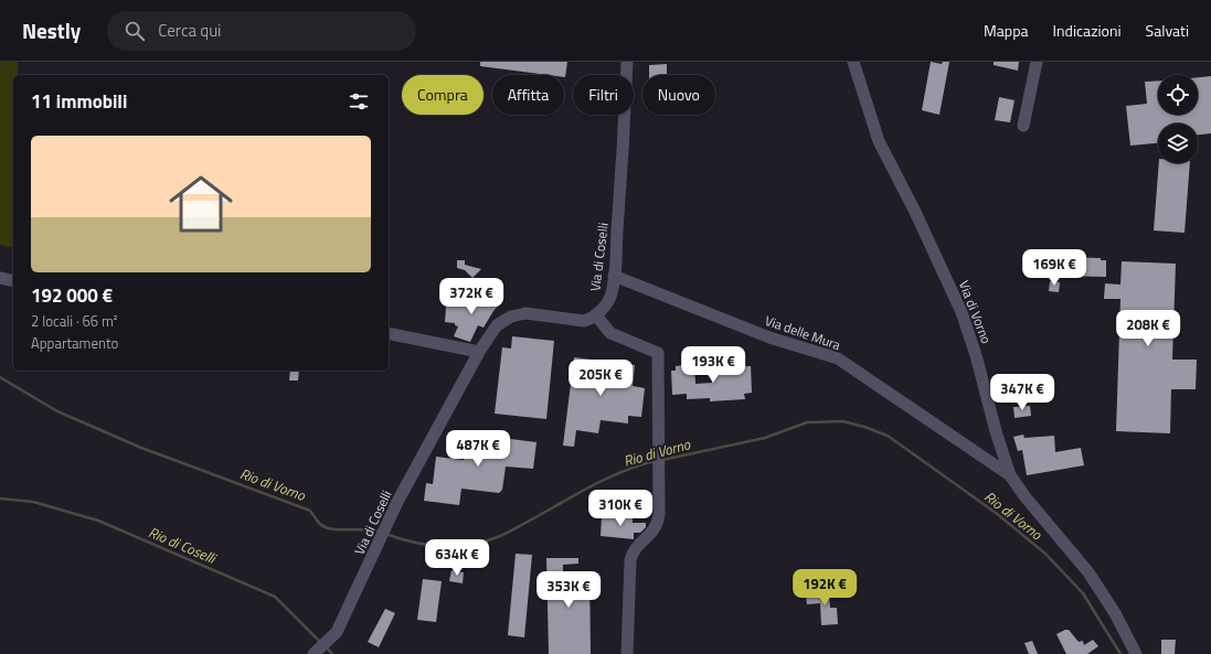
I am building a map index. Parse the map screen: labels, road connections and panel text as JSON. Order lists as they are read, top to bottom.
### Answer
{
  "streets": {
    "street": ["Via di Coselli", "Via di Vorno", "Via delle Mura"]
  },
  "crossings": [
    ["Via di Coselli", "Via delle Mura"],
    ["Via di Vorno", "Via delle Mura"]
  ],
  "water": ["Rio di Vorno", "Rio di Coselli"],
  "page": {
    "header": "Nestly",
    "search": "Cerca qui",
    "nav": ["Mappa", "Indicazioni", "Salvati"],
    "chip": [
      "Compra",
      "Affitta",
      "Filtri",
      "Nuovo"
    ],
    "heading": "11 immobili",
    "list": [
      {
        "name": "192 000 €",
        "note": "2 locali · 66 m² · Appartamento"
      }
    ],
    "price": [
      "169K €",
      "372K €",
      "208K €",
      "193K €",
      "205K €",
      "347K €",
      "487K €",
      "310K €",
      "634K €",
      "192K €",
      "353K €"
    ]
  }
}
